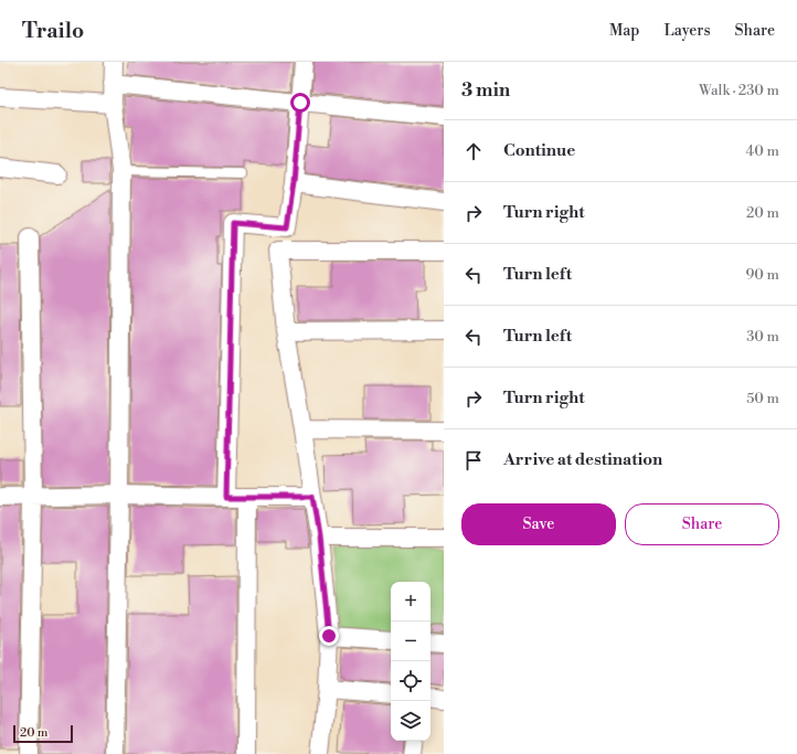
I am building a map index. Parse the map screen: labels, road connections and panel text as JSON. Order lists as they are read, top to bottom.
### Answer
{
  "scale_bar": "20 m",
  "page": {
    "header": "Trailo",
    "nav": ["Map", "Layers", "Share"],
    "heading": ["3 min", "Walk · 230 m"],
    "list": [
      ["Continue", "40 m"],
      ["Turn right", "20 m"],
      ["Turn left", "90 m"],
      ["Turn left", "30 m"],
      ["Turn right", "50 m"],
      "Arrive at destination"
    ],
    "buttons": ["Save", "Share"],
    "map_buttons": ["+", "−"],
    "scale": "20 m"
  }
}
